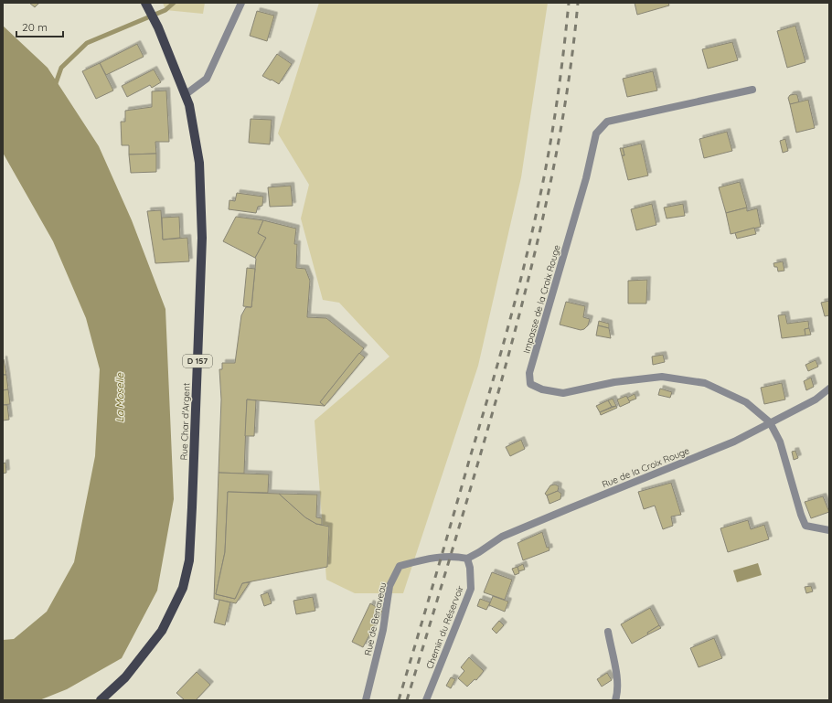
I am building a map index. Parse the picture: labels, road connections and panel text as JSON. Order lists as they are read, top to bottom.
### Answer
{
  "streets": {
    "main road": ["D 157", "Rue Char d'Argent"],
    "street": [
      "Impasse de la Croix Rouge",
      "Rue de la Croix Rouge",
      "Rue de Benaveau",
      "Chemin du Réservoir"
    ]
  },
  "crossings": [
    ["Impasse de la Croix Rouge", "Rue de la Croix Rouge"],
    ["Rue de la Croix Rouge", "Rue de Benaveau"],
    ["Rue de la Croix Rouge", "Chemin du Réservoir"],
    ["Rue de Benaveau", "Chemin du Réservoir"]
  ],
  "water": ["La Moselle"],
  "scale_bar": "20 m"
}
